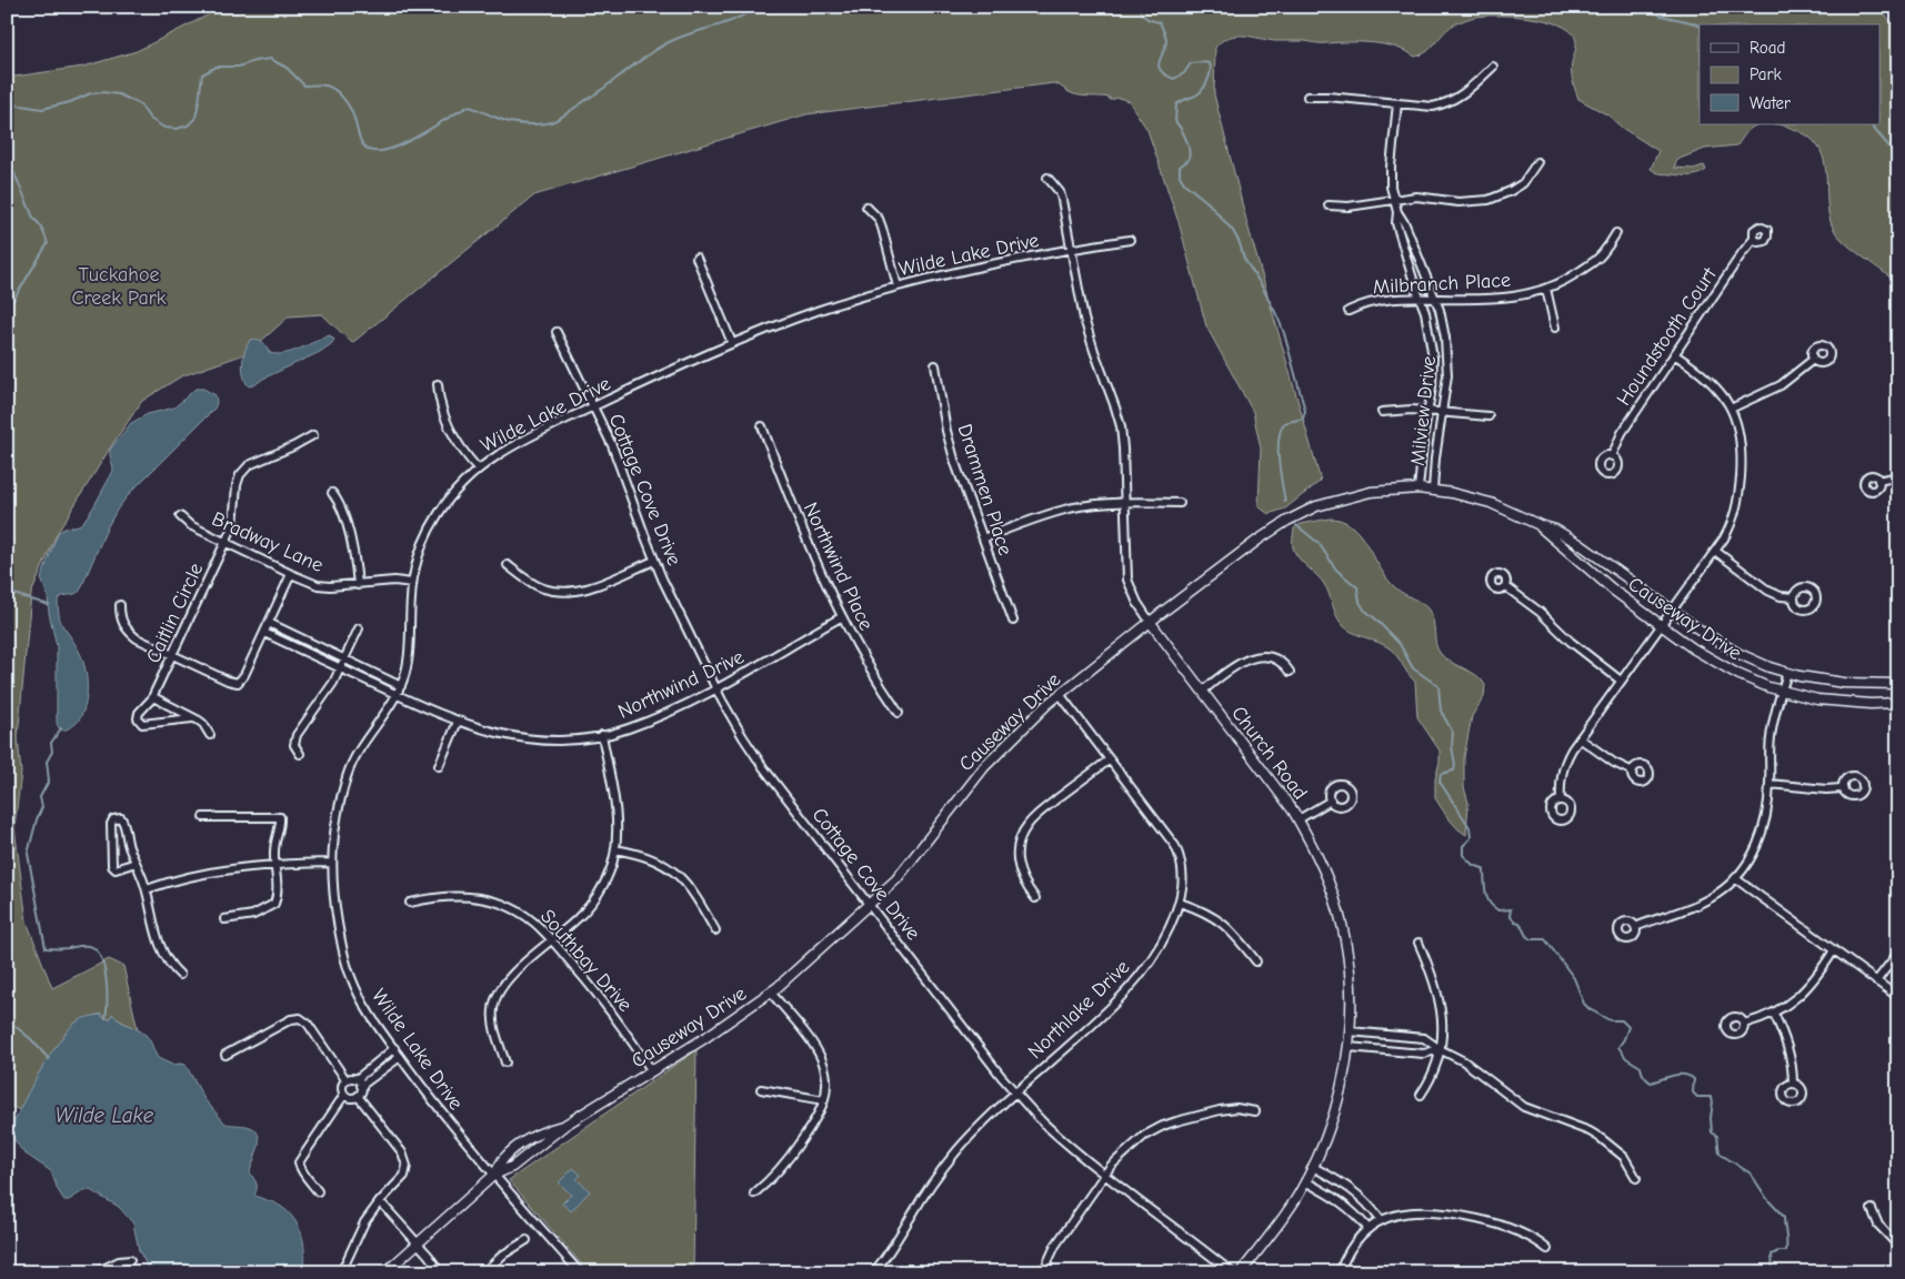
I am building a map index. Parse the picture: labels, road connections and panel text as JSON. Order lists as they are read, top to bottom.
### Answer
{
  "streets": {
    "street": [
      "Wilde Lake Drive",
      "Milbranch Place",
      "Houndstooth Court",
      "Milview Drive",
      "Cottage Cove Drive",
      "Drammen Place",
      "Bradway Lane",
      "Northwind Place",
      "Caitlin Circle",
      "Causeway Drive",
      "Northwind Drive",
      "Church Road",
      "Southbay Drive",
      "Northlake Drive"
    ]
  },
  "crossings": [
    ["Wilde Lake Drive", "Cottage Cove Drive"],
    ["Wilde Lake Drive", "Bradway Lane"],
    ["Wilde Lake Drive", "Causeway Drive"],
    ["Wilde Lake Drive", "Northwind Drive"],
    ["Wilde Lake Drive", "Church Road"],
    ["Milbranch Place", "Milview Drive"],
    ["Milview Drive", "Causeway Drive"],
    ["Cottage Cove Drive", "Causeway Drive"],
    ["Cottage Cove Drive", "Northwind Drive"],
    ["Cottage Cove Drive", "Northlake Drive"],
    ["Bradway Lane", "Caitlin Circle"],
    ["Northwind Place", "Northwind Drive"],
    ["Causeway Drive", "Church Road"],
    ["Causeway Drive", "Southbay Drive"],
    ["Causeway Drive", "Northlake Drive"]
  ],
  "water": ["Wilde Lake"],
  "parks": ["Tuckahoe Creek Park"],
  "legend": ["Road", "Park", "Water"]
}
